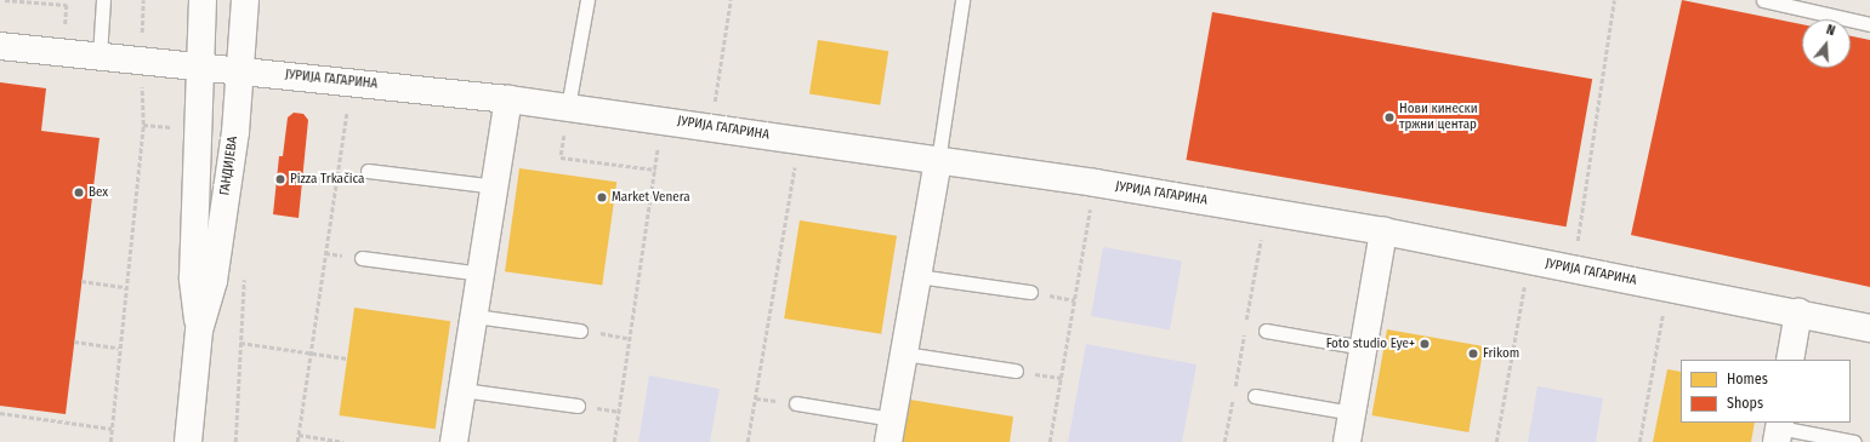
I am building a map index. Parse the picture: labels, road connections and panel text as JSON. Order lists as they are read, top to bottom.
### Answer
{
  "streets": {
    "street": ["ЈУРИЈА ГАГАРИНА", "ГАНДИЈЕВА"]
  },
  "crossings": [
    ["ЈУРИЈА ГАГАРИНА", "ГАНДИЈЕВА"]
  ],
  "places": [
    "Нови кинески тржни центар",
    "Pizza Trkačica",
    "Bex",
    "Market Venera",
    "Foto studio Eye+",
    "Frikom"
  ],
  "legend": ["Homes", "Shops"],
  "north": "top"
}
